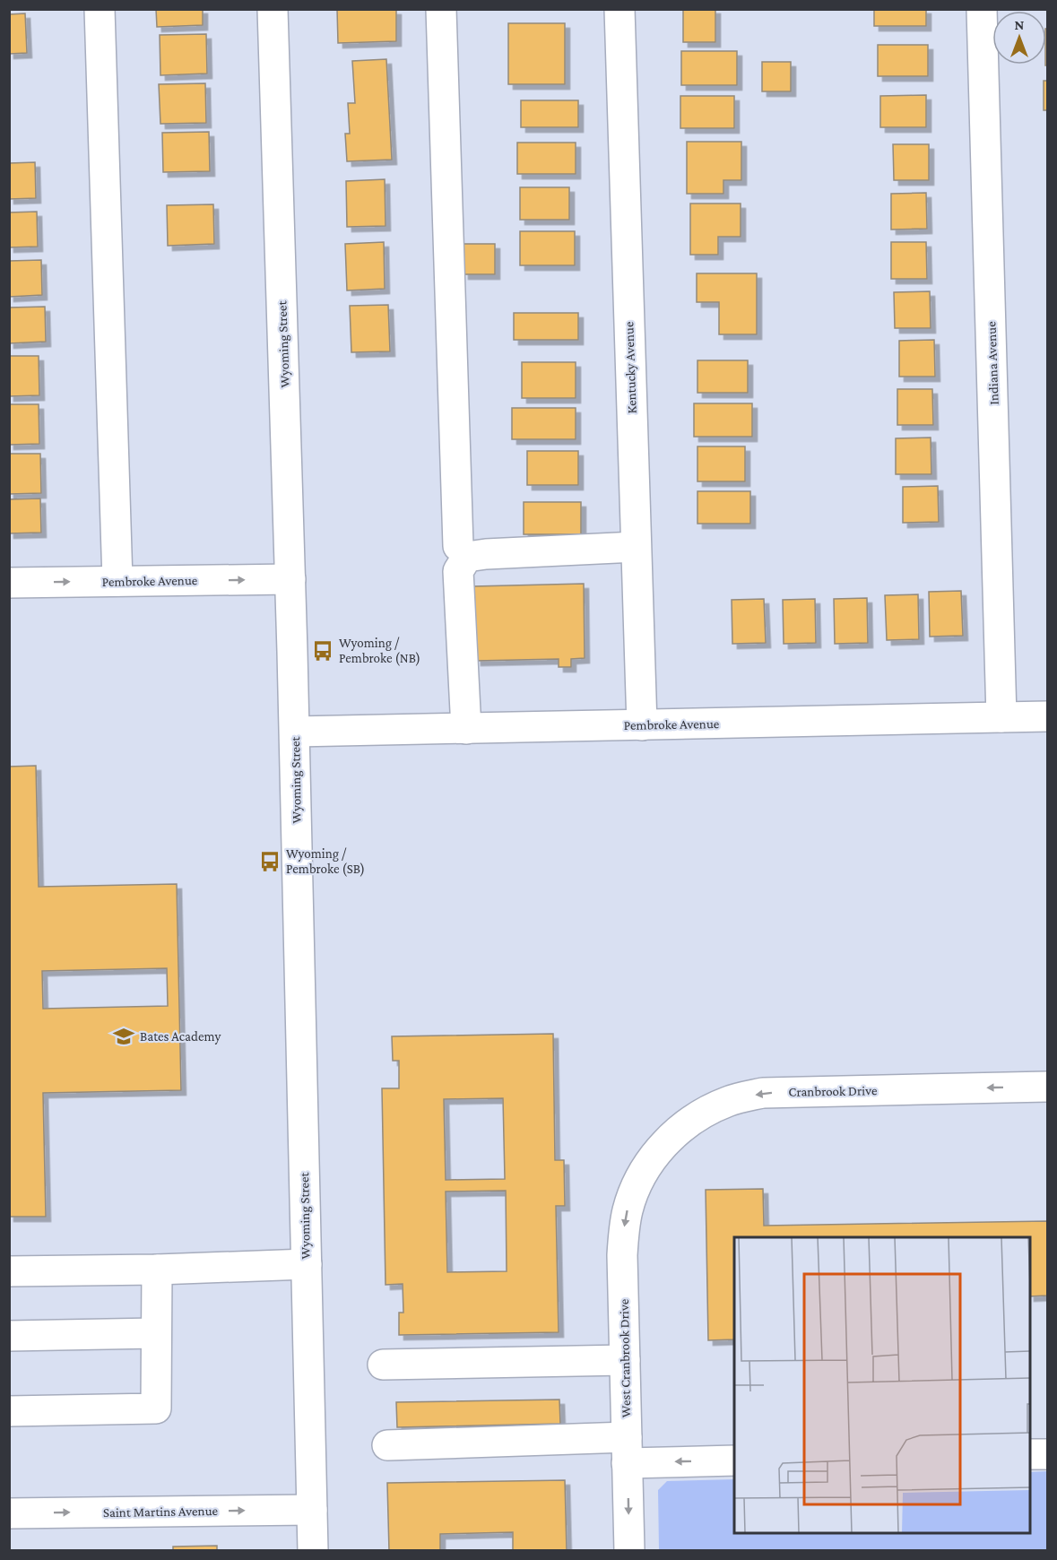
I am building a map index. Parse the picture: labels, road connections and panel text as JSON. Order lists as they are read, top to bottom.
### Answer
{
  "streets": {
    "street": [
      "Wyoming Street",
      "Indiana Avenue",
      "Kentucky Avenue",
      "Pembroke Avenue",
      "Cranbrook Drive",
      "West Cranbrook Drive",
      "Saint Martins Avenue"
    ]
  },
  "crossings": [
    ["Wyoming Street", "Pembroke Avenue"],
    ["Wyoming Street", "Saint Martins Avenue"],
    ["Indiana Avenue", "Pembroke Avenue"],
    ["Kentucky Avenue", "Pembroke Avenue"],
    ["Cranbrook Drive", "West Cranbrook Drive"]
  ],
  "one_way": ["Cranbrook Drive", "West Cranbrook Drive"],
  "places": {
    "bus stop": ["Wyoming / Pembroke (NB)", "Wyoming / Pembroke (SB)"],
    "school or university": ["Bates Academy"]
  },
  "north": "top"
}
